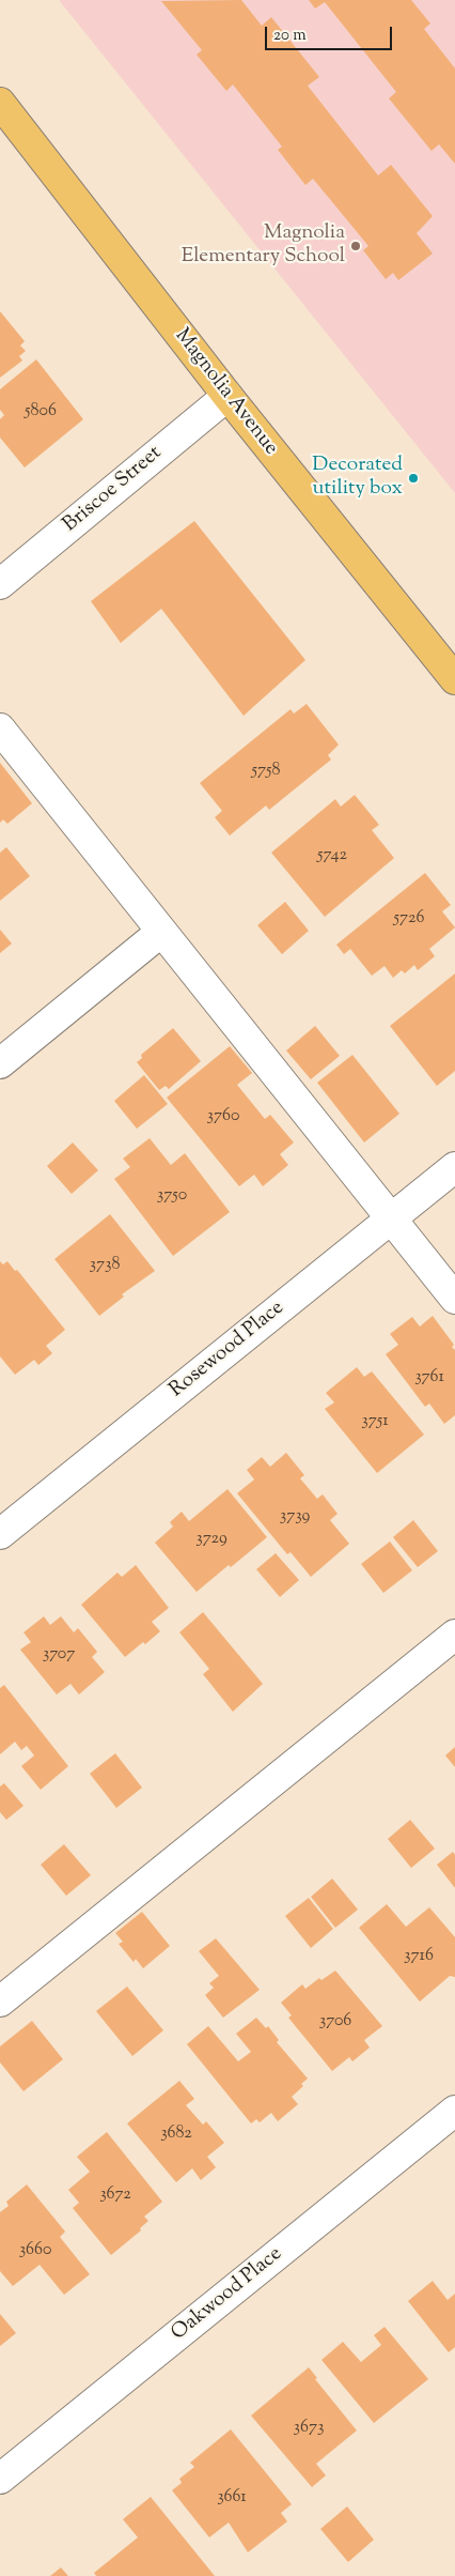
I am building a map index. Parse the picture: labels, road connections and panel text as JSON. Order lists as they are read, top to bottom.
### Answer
{
  "streets": {
    "main road": ["Magnolia Avenue"],
    "street": ["Briscoe Street", "Rosewood Place", "Oakwood Place"]
  },
  "crossings": [
    ["Magnolia Avenue", "Briscoe Street"]
  ],
  "places": ["Magnolia Elementary School", "Decorated utility box"],
  "house_numbers": [
    "5806",
    "5758",
    "5742",
    "5726",
    "3760",
    "3750",
    "3738",
    "3761",
    "3751",
    "3739",
    "3729",
    "3707",
    "3716",
    "3706",
    "3682",
    "3672",
    "3660",
    "3673",
    "3661"
  ],
  "scale_bar": "20 m"
}
